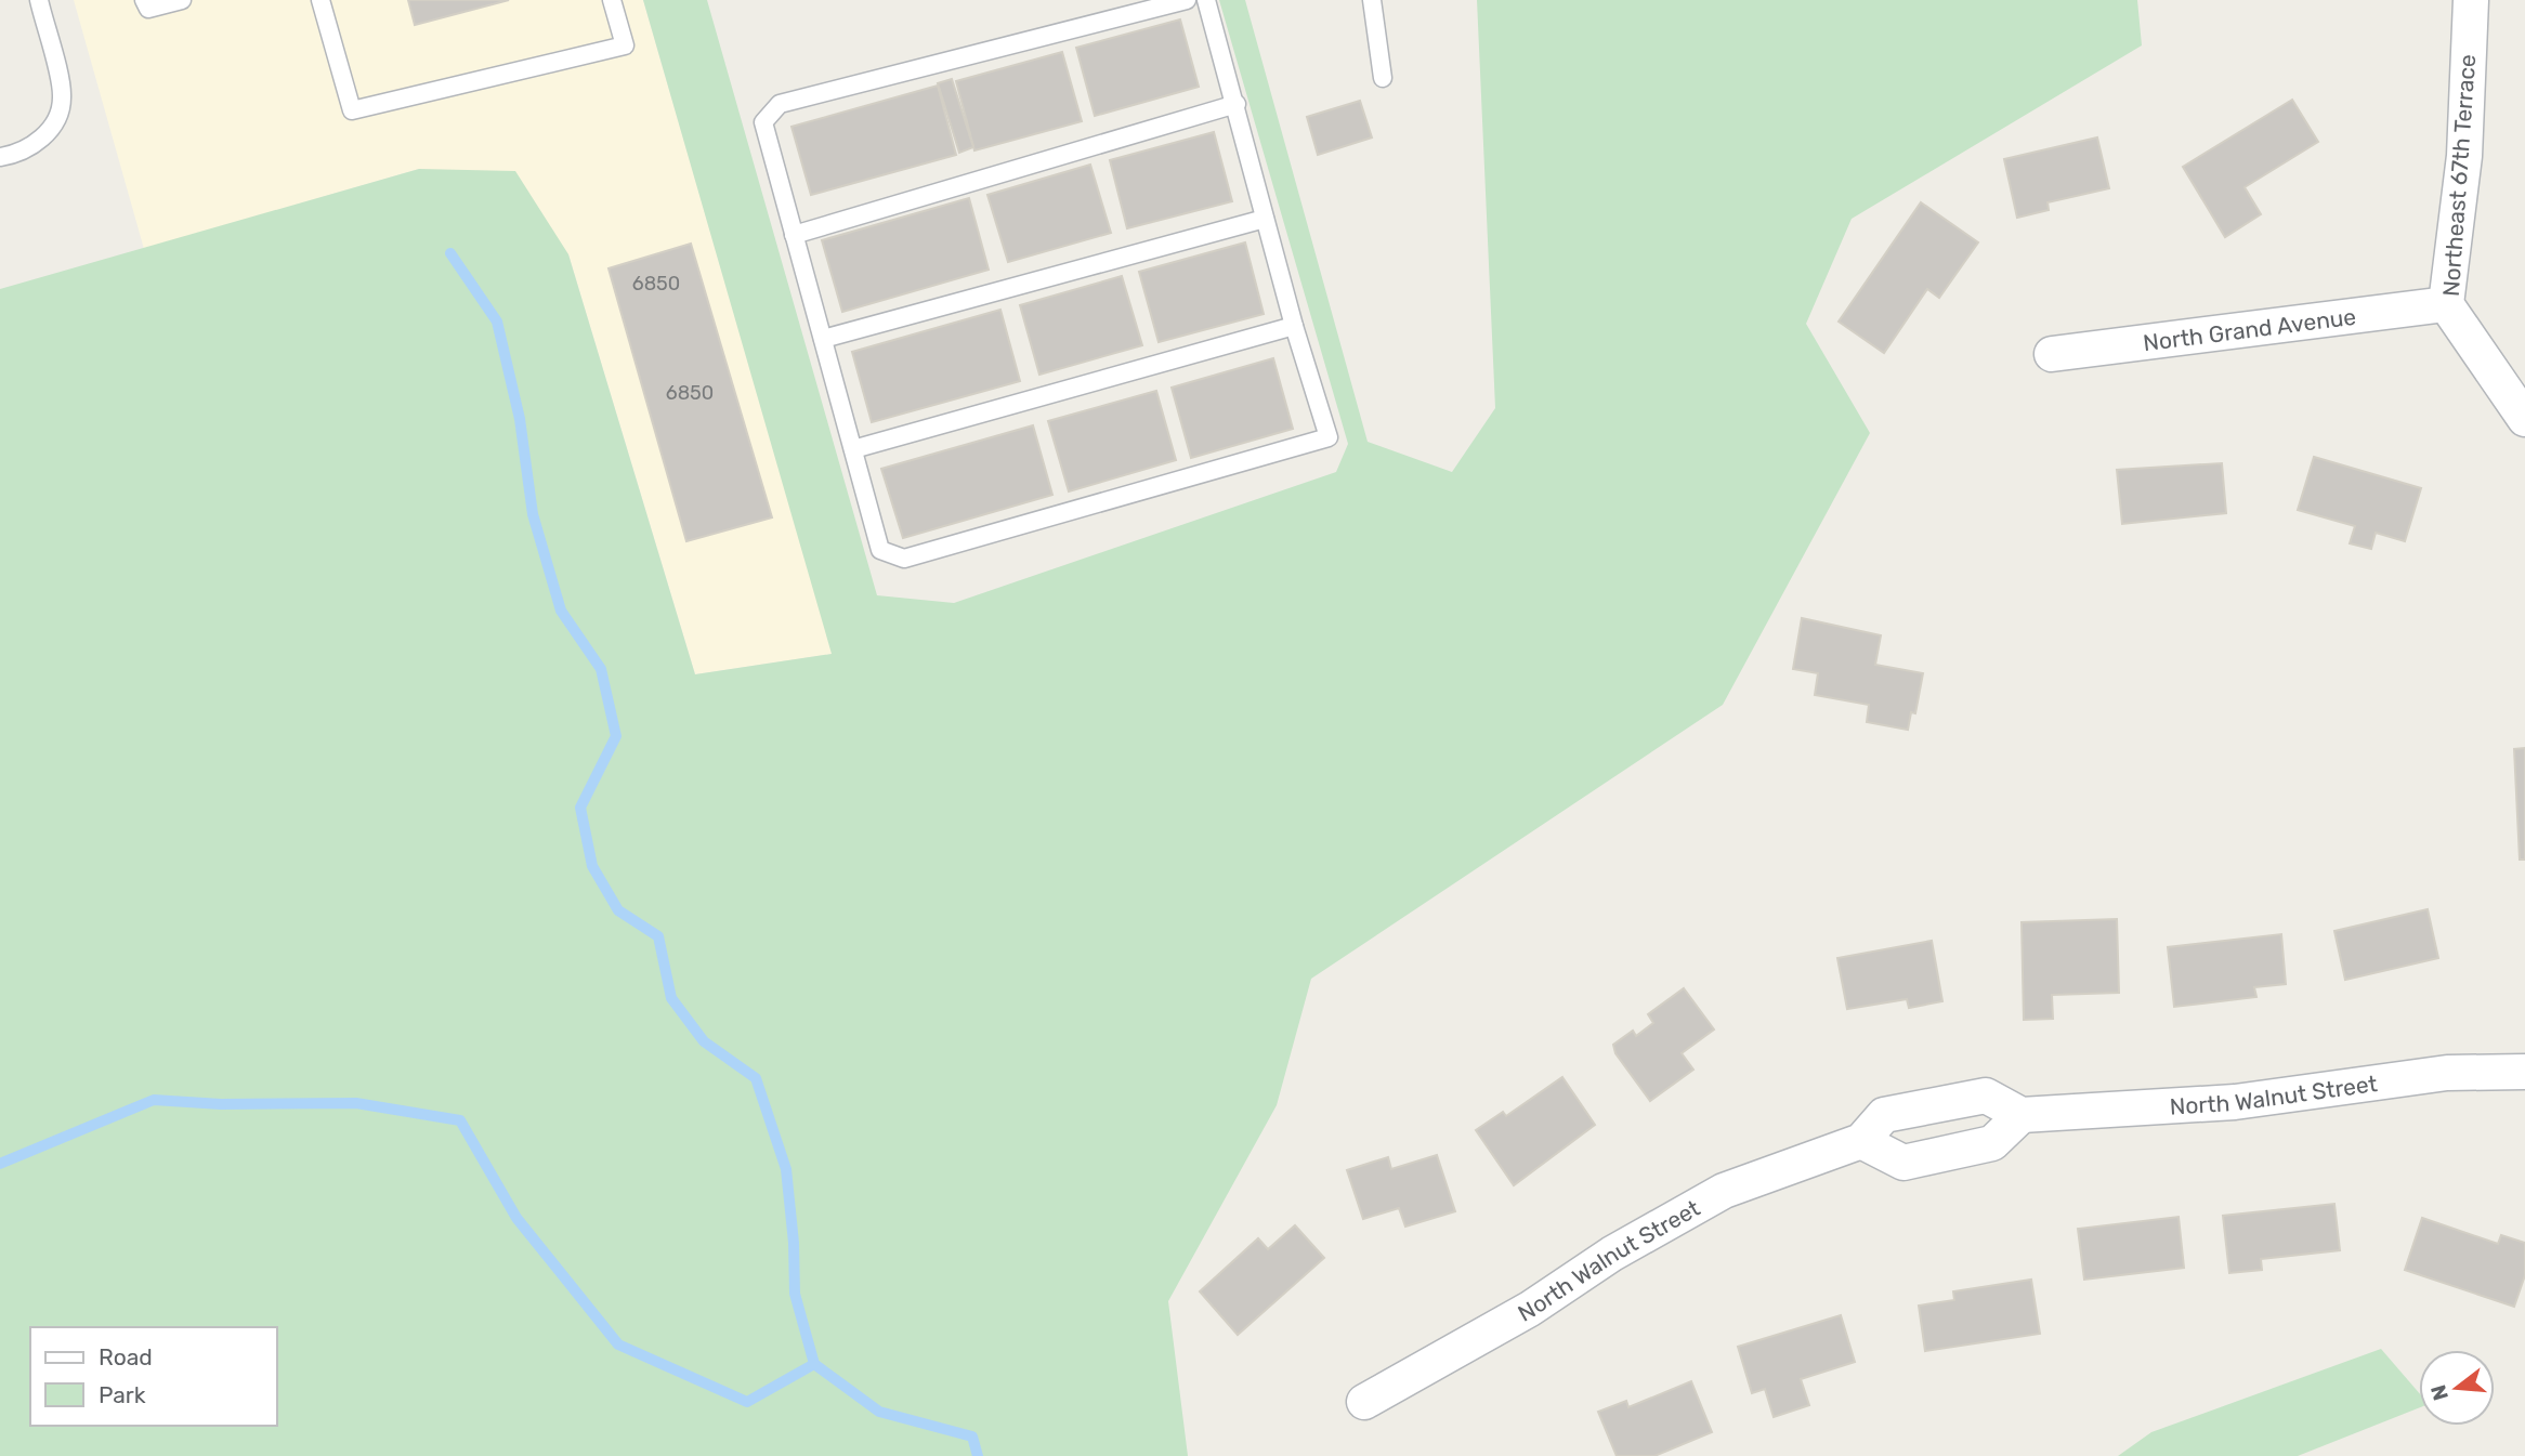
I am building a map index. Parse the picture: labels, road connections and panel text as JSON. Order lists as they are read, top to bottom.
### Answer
{
  "streets": {
    "street": ["Northeast 67th Terrace", "North Grand Avenue", "North Walnut Street"]
  },
  "crossings": [
    ["Northeast 67th Terrace", "North Grand Avenue"]
  ],
  "house_numbers": ["6850", "6850"],
  "legend": ["Road", "Park"],
  "north": "left"
}
